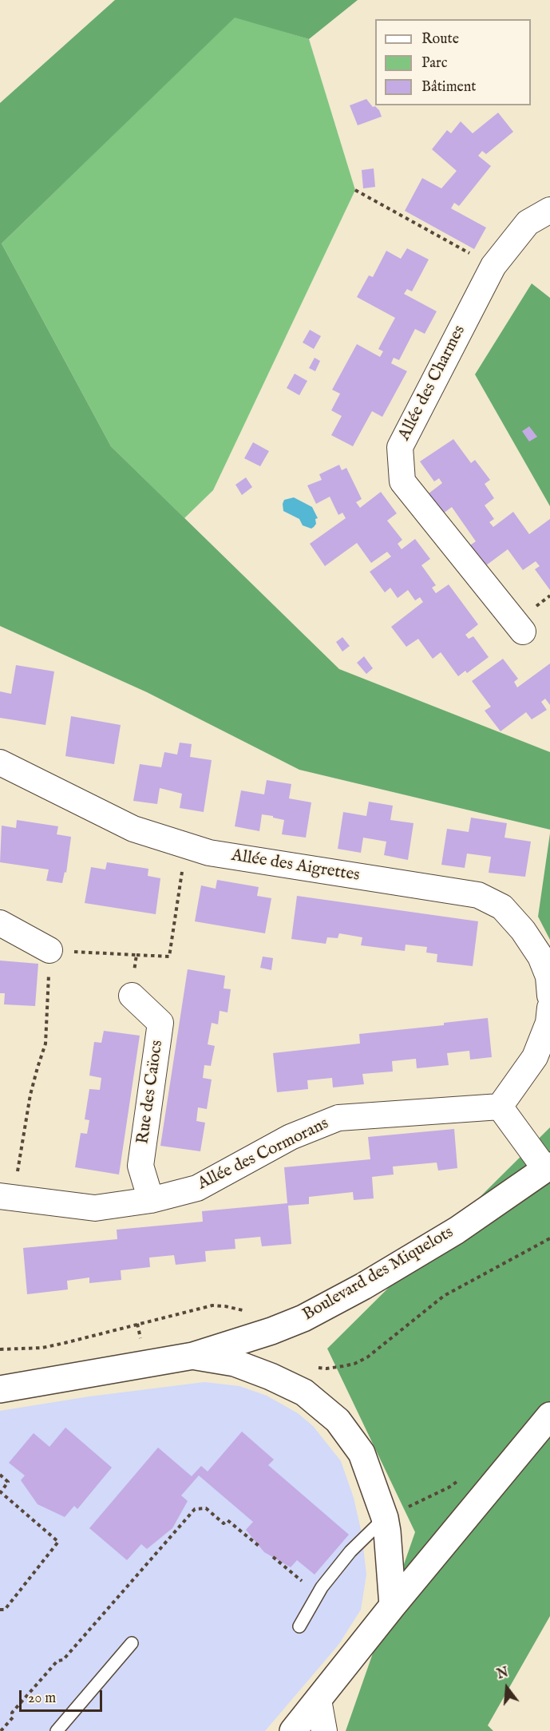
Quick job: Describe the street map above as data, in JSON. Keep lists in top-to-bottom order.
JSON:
{
  "streets": {
    "main road": ["Boulevard des Miquelots"],
    "street": [
      "Allée des Charmes",
      "Allée des Aigrettes",
      "Rue des Caïocs",
      "Allée des Cormorans"
    ]
  },
  "crossings": [
    ["Rue des Caïocs", "Allée des Cormorans"]
  ],
  "legend": ["Route", "Parc", "Bâtiment"],
  "scale_bar": "20 m",
  "north": "top"
}
